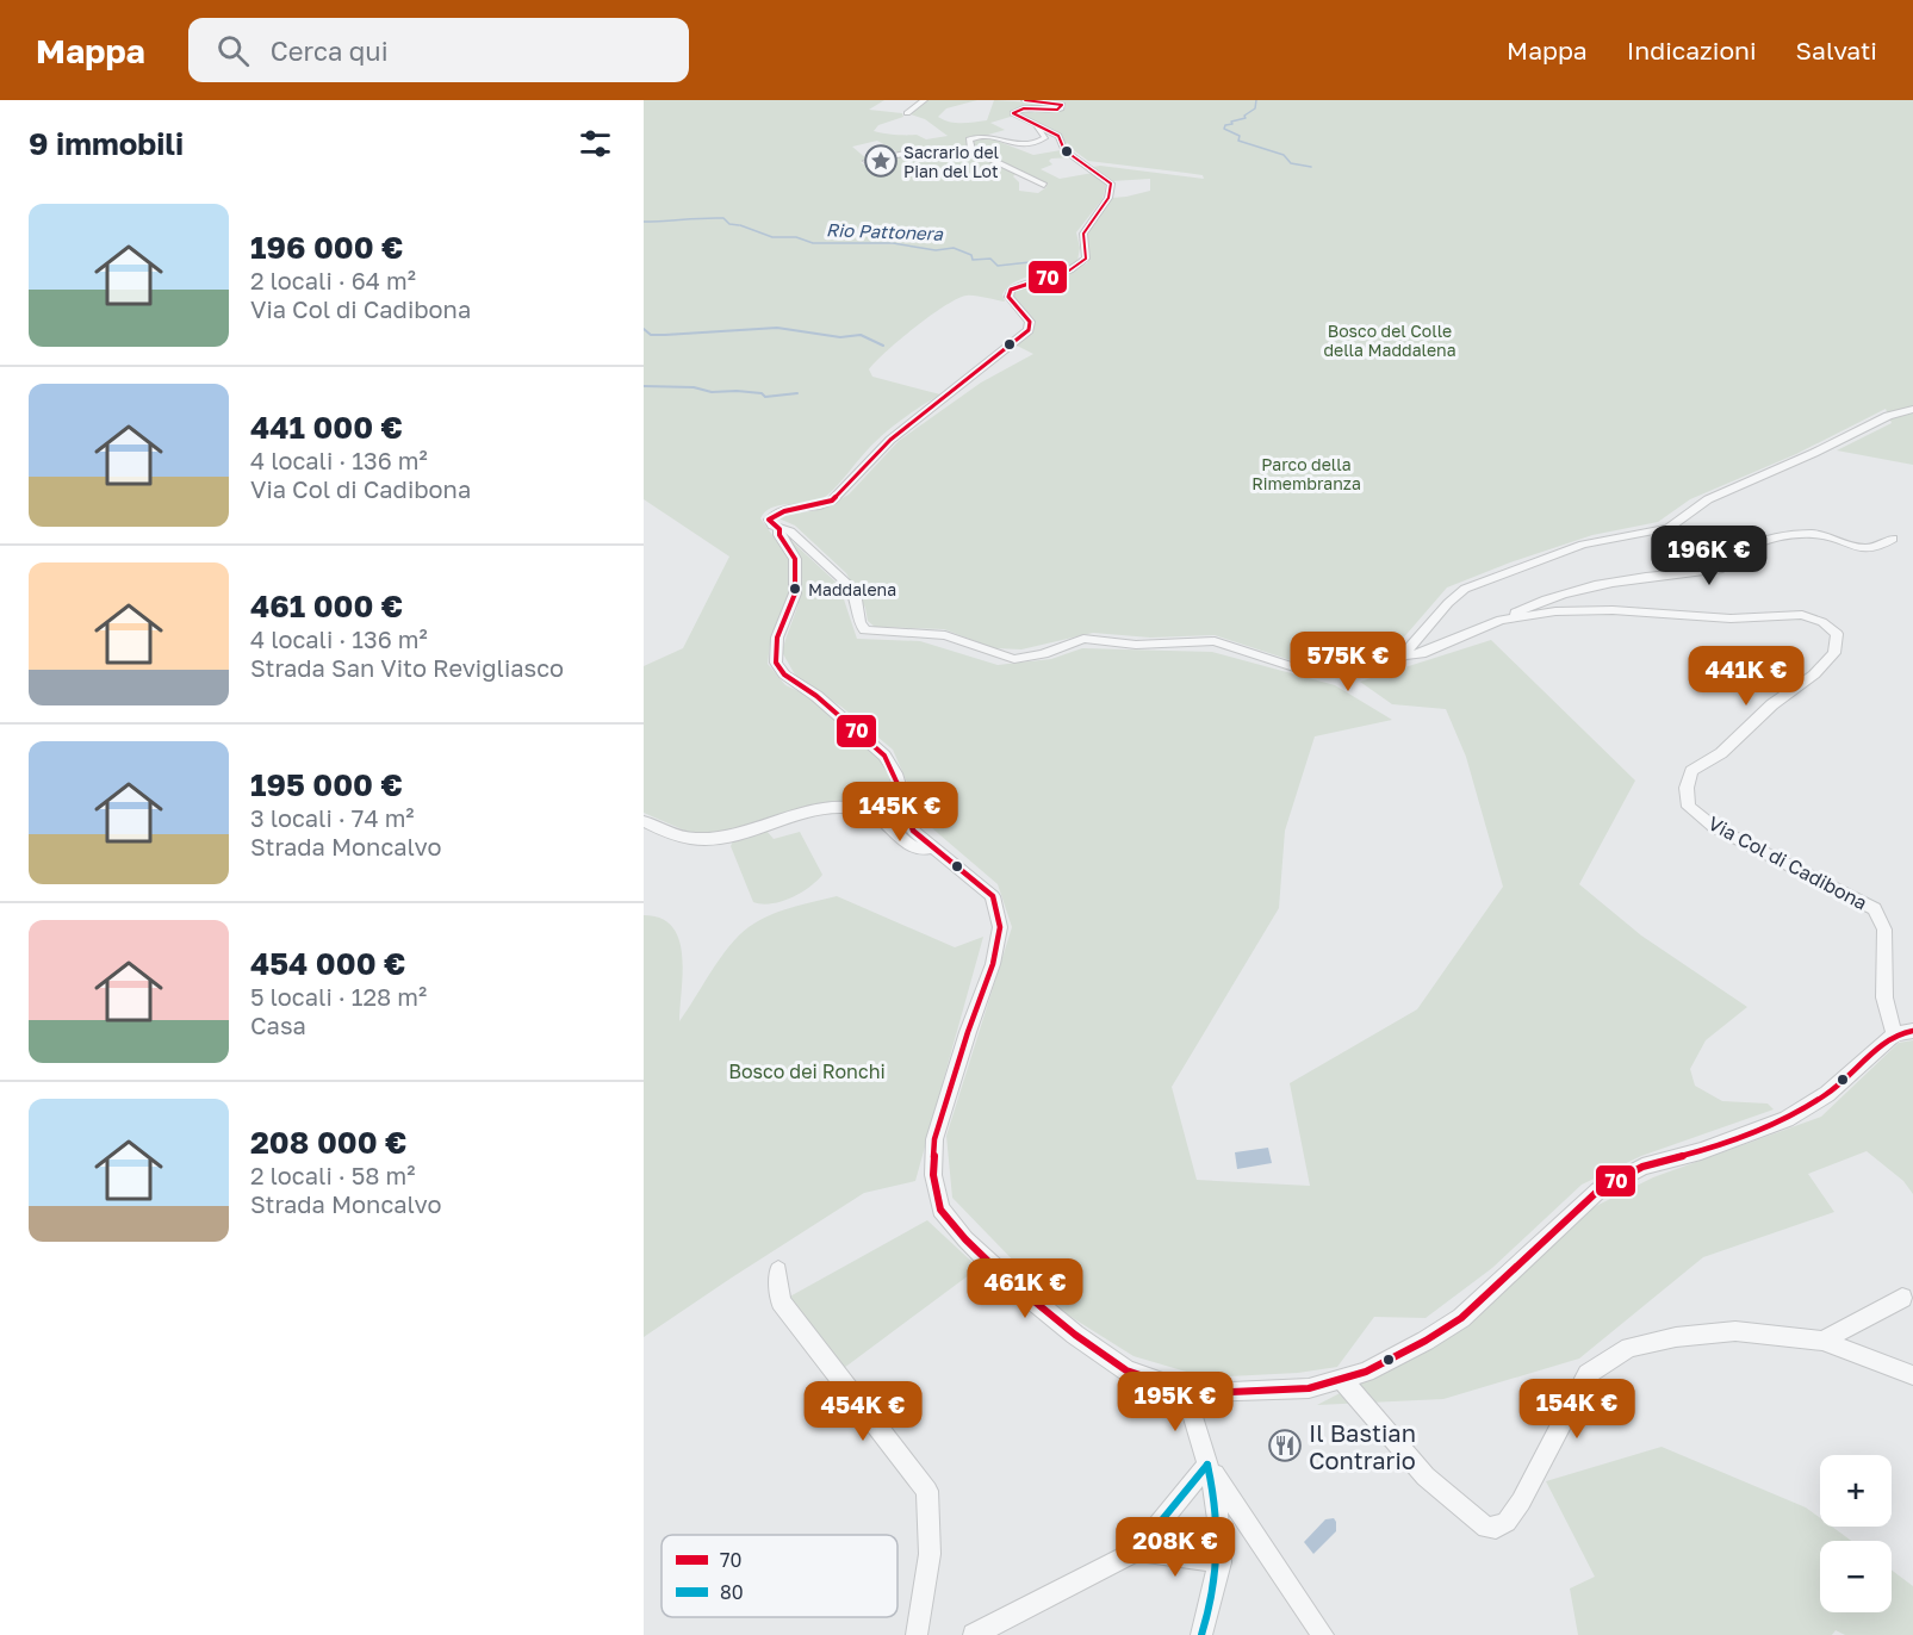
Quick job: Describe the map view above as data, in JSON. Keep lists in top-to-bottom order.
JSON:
{
  "streets": {
    "street": ["Via Col di Cadibona"]
  },
  "water": ["Rio Pattonera"],
  "parks": ["Bosco del Colle della Maddalena", "Parco della Rimembranza", "Bosco dei Ronchi"],
  "places": {
    "place": ["Sacrario del Pian del Lot"],
    "other": ["Maddalena"],
    "restaurant": ["Il Bastian Contrario"]
  },
  "lines": ["transit line 70", "transit line 80"],
  "legend": ["70", "80"],
  "page": {
    "header": "Mappa",
    "search": "Cerca qui",
    "nav": ["Mappa", "Indicazioni", "Salvati"],
    "heading": "9 immobili",
    "list": [
      {
        "name": "196 000 €",
        "note": "2 locali · 64 m² · Via Col di Cadibona"
      },
      {
        "name": "441 000 €",
        "note": "4 locali · 136 m² · Via Col di Cadibona"
      },
      {
        "name": "461 000 €",
        "note": "4 locali · 136 m² · Strada San Vito Revigliasco"
      },
      {
        "name": "195 000 €",
        "note": "3 locali · 74 m² · Strada Moncalvo"
      },
      {
        "name": "454 000 €",
        "note": "5 locali · 128 m² · Casa"
      },
      {
        "name": "208 000 €",
        "note": "2 locali · 58 m² · Strada Moncalvo"
      }
    ],
    "price": [
      "196K €",
      "575K €",
      "441K €",
      "145K €",
      "461K €",
      "195K €",
      "154K €",
      "454K €",
      "208K €"
    ],
    "map_buttons": ["+", "−"]
  }
}
